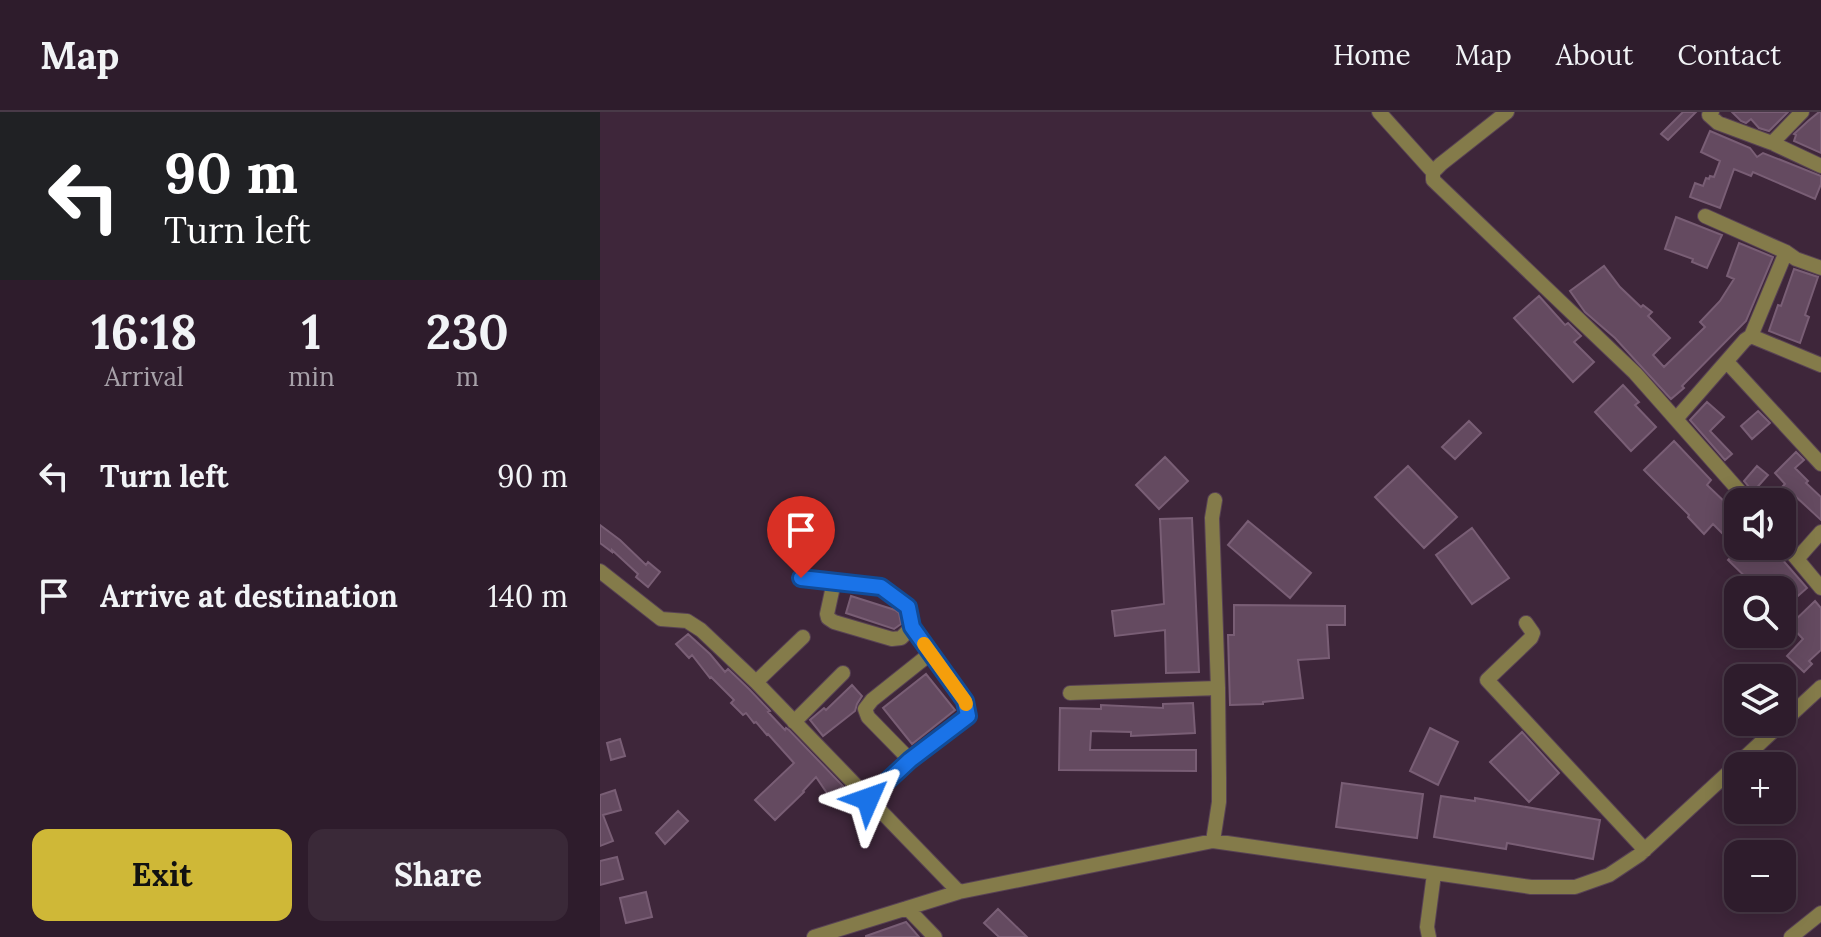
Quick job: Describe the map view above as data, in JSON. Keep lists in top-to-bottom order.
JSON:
{
  "page": {
    "header": "Map",
    "nav": [
      "Home",
      "Map",
      "About",
      "Contact"
    ],
    "turn": ["90 m", "Turn left"],
    "eta": [
      "16:18",
      "Arrival",
      "1",
      "min",
      "230",
      "m"
    ],
    "list": [
      {
        "name": "Turn left",
        "value": "90 m"
      },
      {
        "name": "Arrive at destination",
        "value": "140 m"
      }
    ],
    "map_buttons": ["+", "−"],
    "buttons": ["Exit", "Share"]
  }
}
